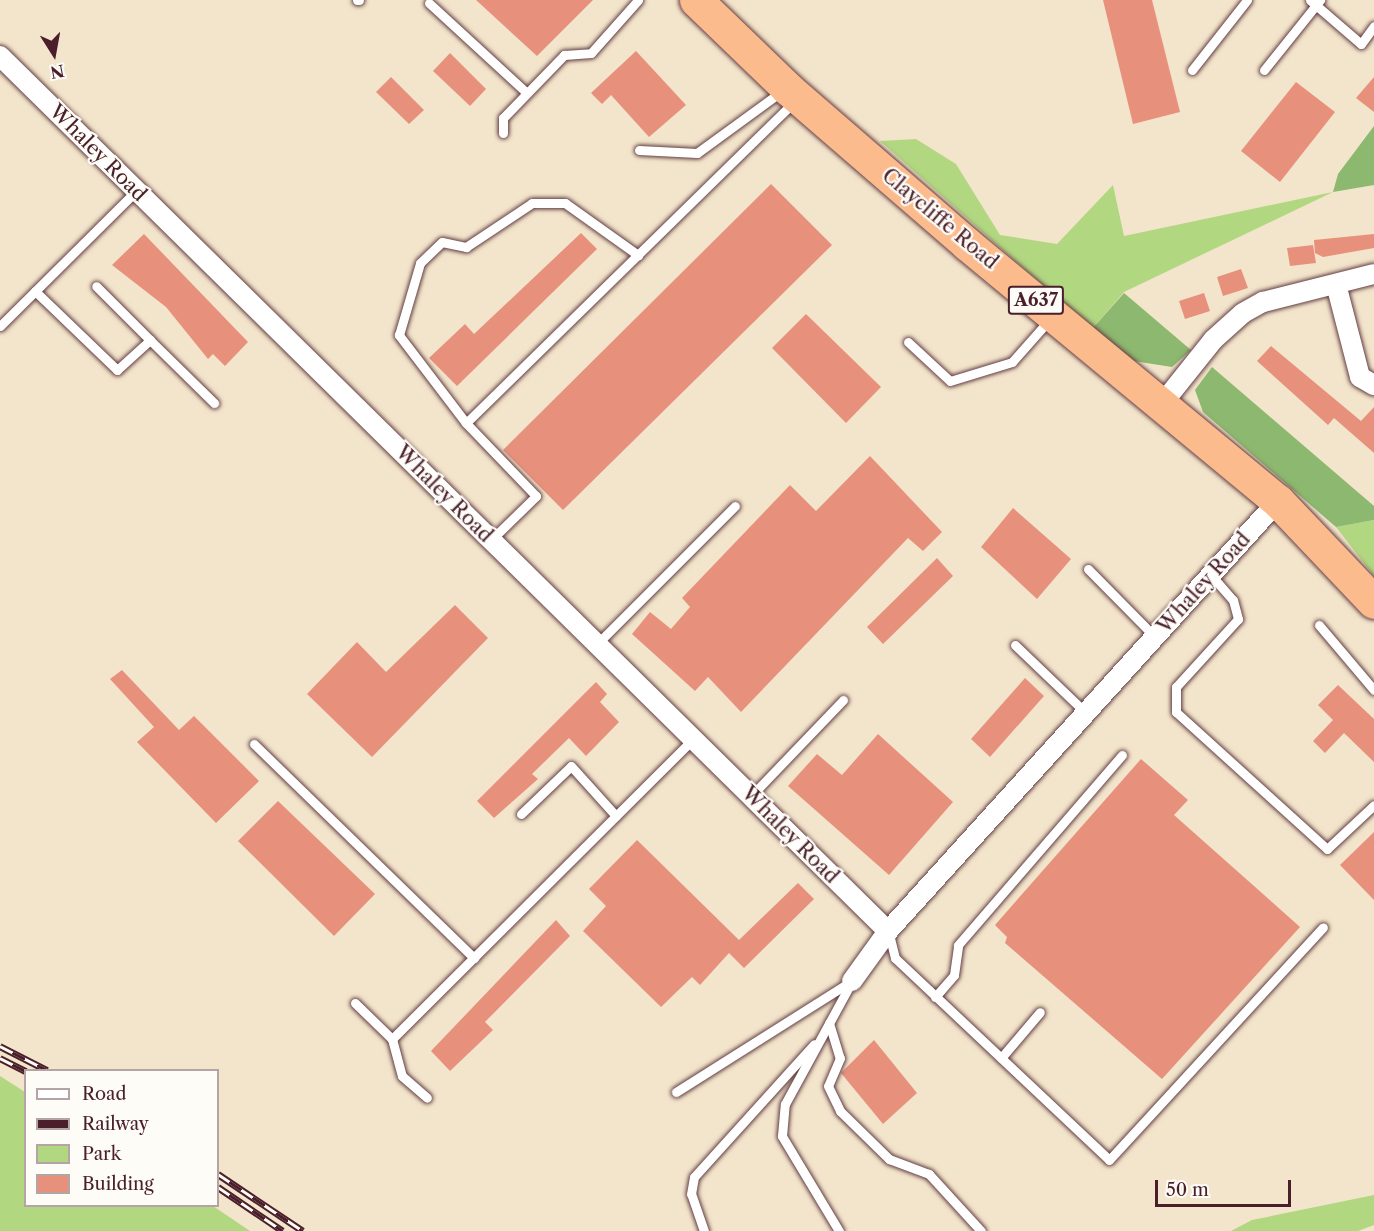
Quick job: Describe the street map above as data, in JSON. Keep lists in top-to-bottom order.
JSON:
{
  "streets": {
    "highway": ["Claycliffe Road", "A637"],
    "street": ["Whaley Road"]
  },
  "crossings": [
    ["Whaley Road", "Claycliffe Road"]
  ],
  "legend": [
    "Road",
    "Railway",
    "Park",
    "Building"
  ],
  "scale_bar": "50 m",
  "north": "bottom"
}
